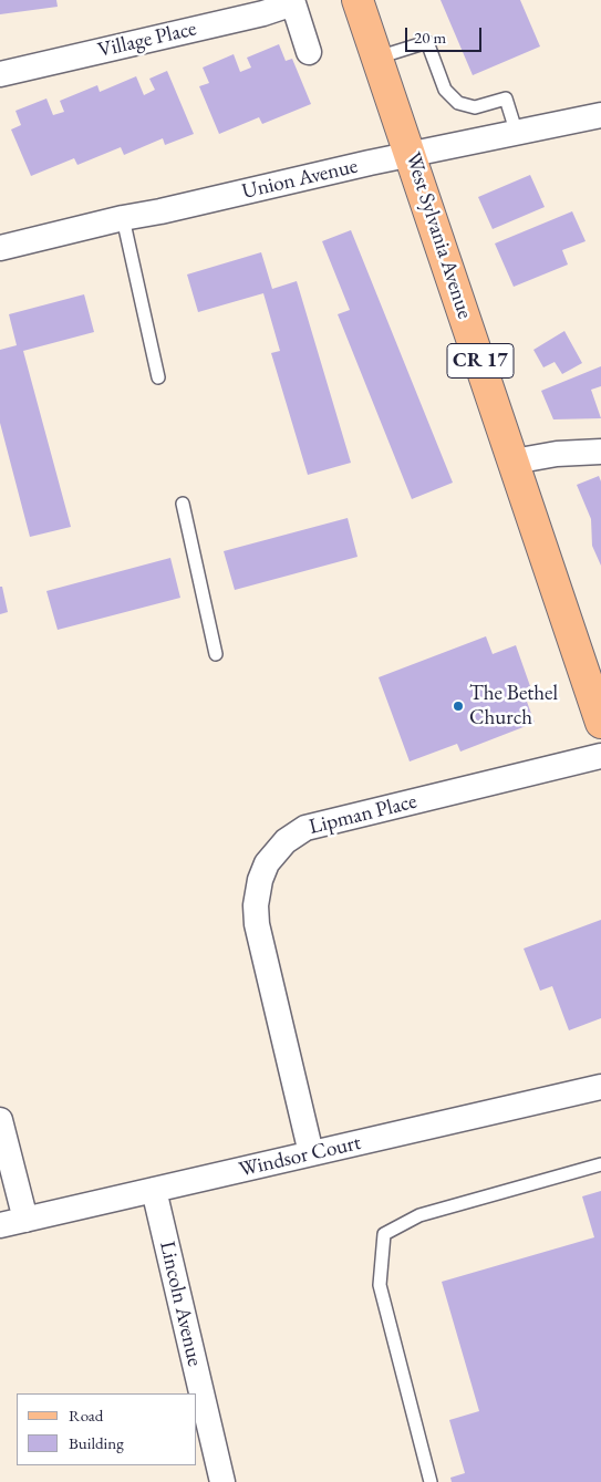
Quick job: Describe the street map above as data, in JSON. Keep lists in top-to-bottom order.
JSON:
{
  "streets": {
    "main road": ["West Sylvania Avenue", "CR 17"],
    "street": [
      "Village Place",
      "Union Avenue",
      "Lipman Place",
      "Windsor Court",
      "Lincoln Avenue"
    ]
  },
  "crossings": [
    ["Union Avenue", "West Sylvania Avenue"],
    ["Lipman Place", "Windsor Court"],
    ["Windsor Court", "Lincoln Avenue"]
  ],
  "places": ["The Bethel Church"],
  "legend": ["Road", "Building"],
  "scale_bar": "20 m"
}
